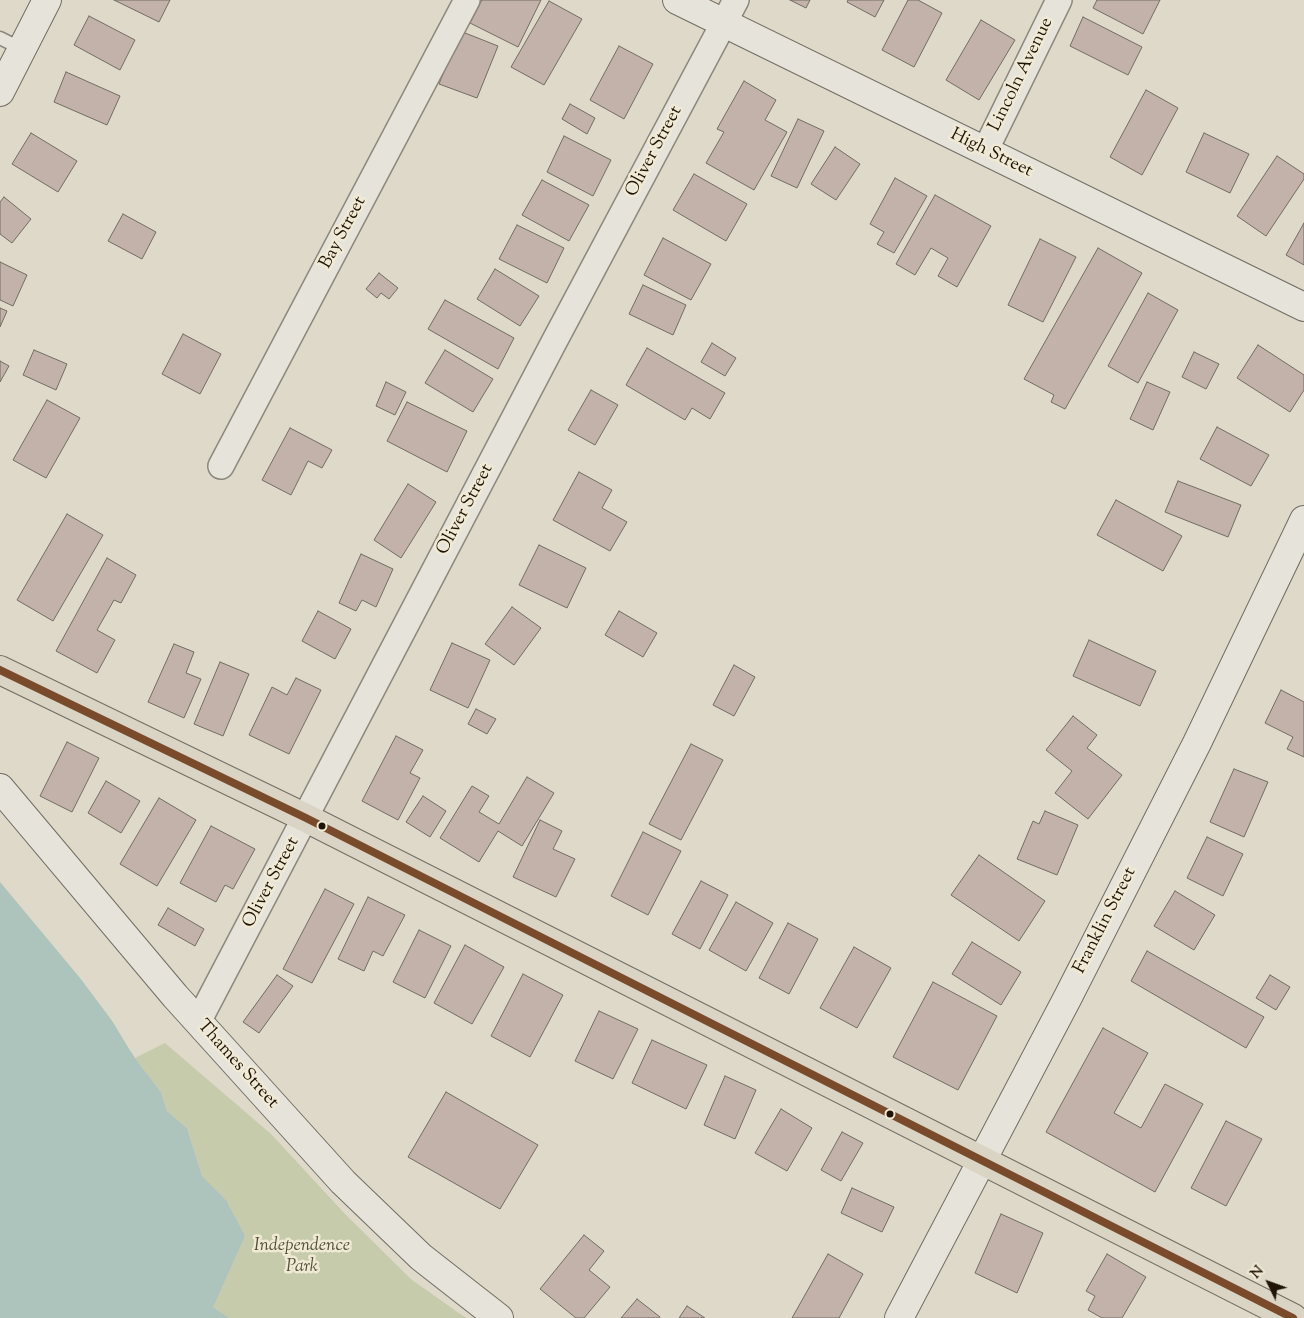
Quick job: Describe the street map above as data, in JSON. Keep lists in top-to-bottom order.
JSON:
{
  "streets": {
    "street": [
      "Lincoln Avenue",
      "Oliver Street",
      "High Street",
      "Bay Street",
      "Franklin Street",
      "Thames Street"
    ]
  },
  "crossings": [
    ["Lincoln Avenue", "High Street"],
    ["Oliver Street", "High Street"],
    ["Oliver Street", "Thames Street"]
  ],
  "parks": ["Independence Park"],
  "north": "top left"
}
